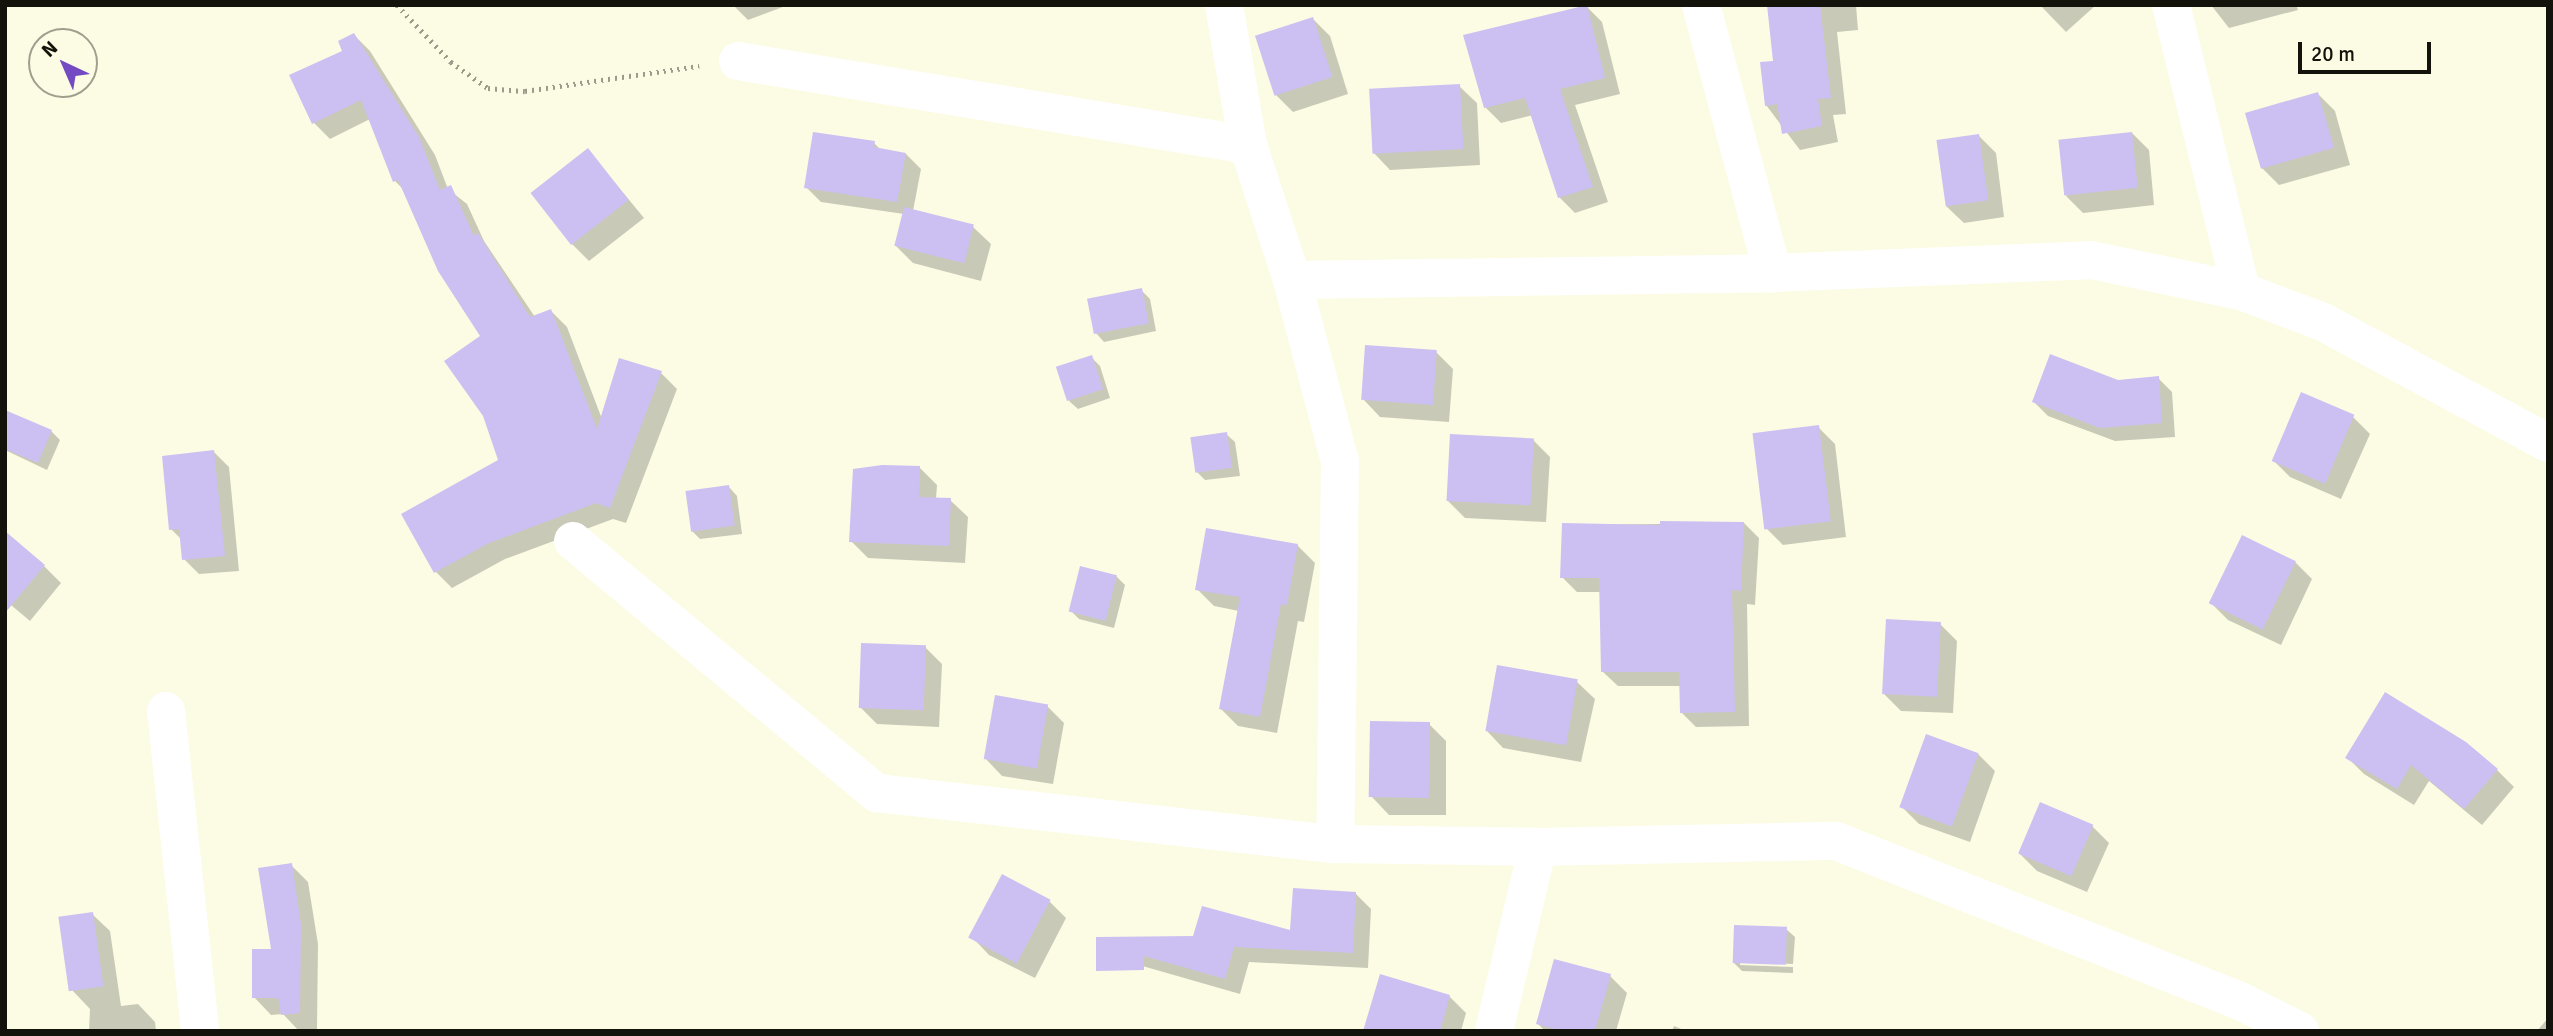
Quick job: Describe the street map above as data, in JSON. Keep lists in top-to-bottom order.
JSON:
{
  "scale_bar": "20 m",
  "north": "top left"
}
